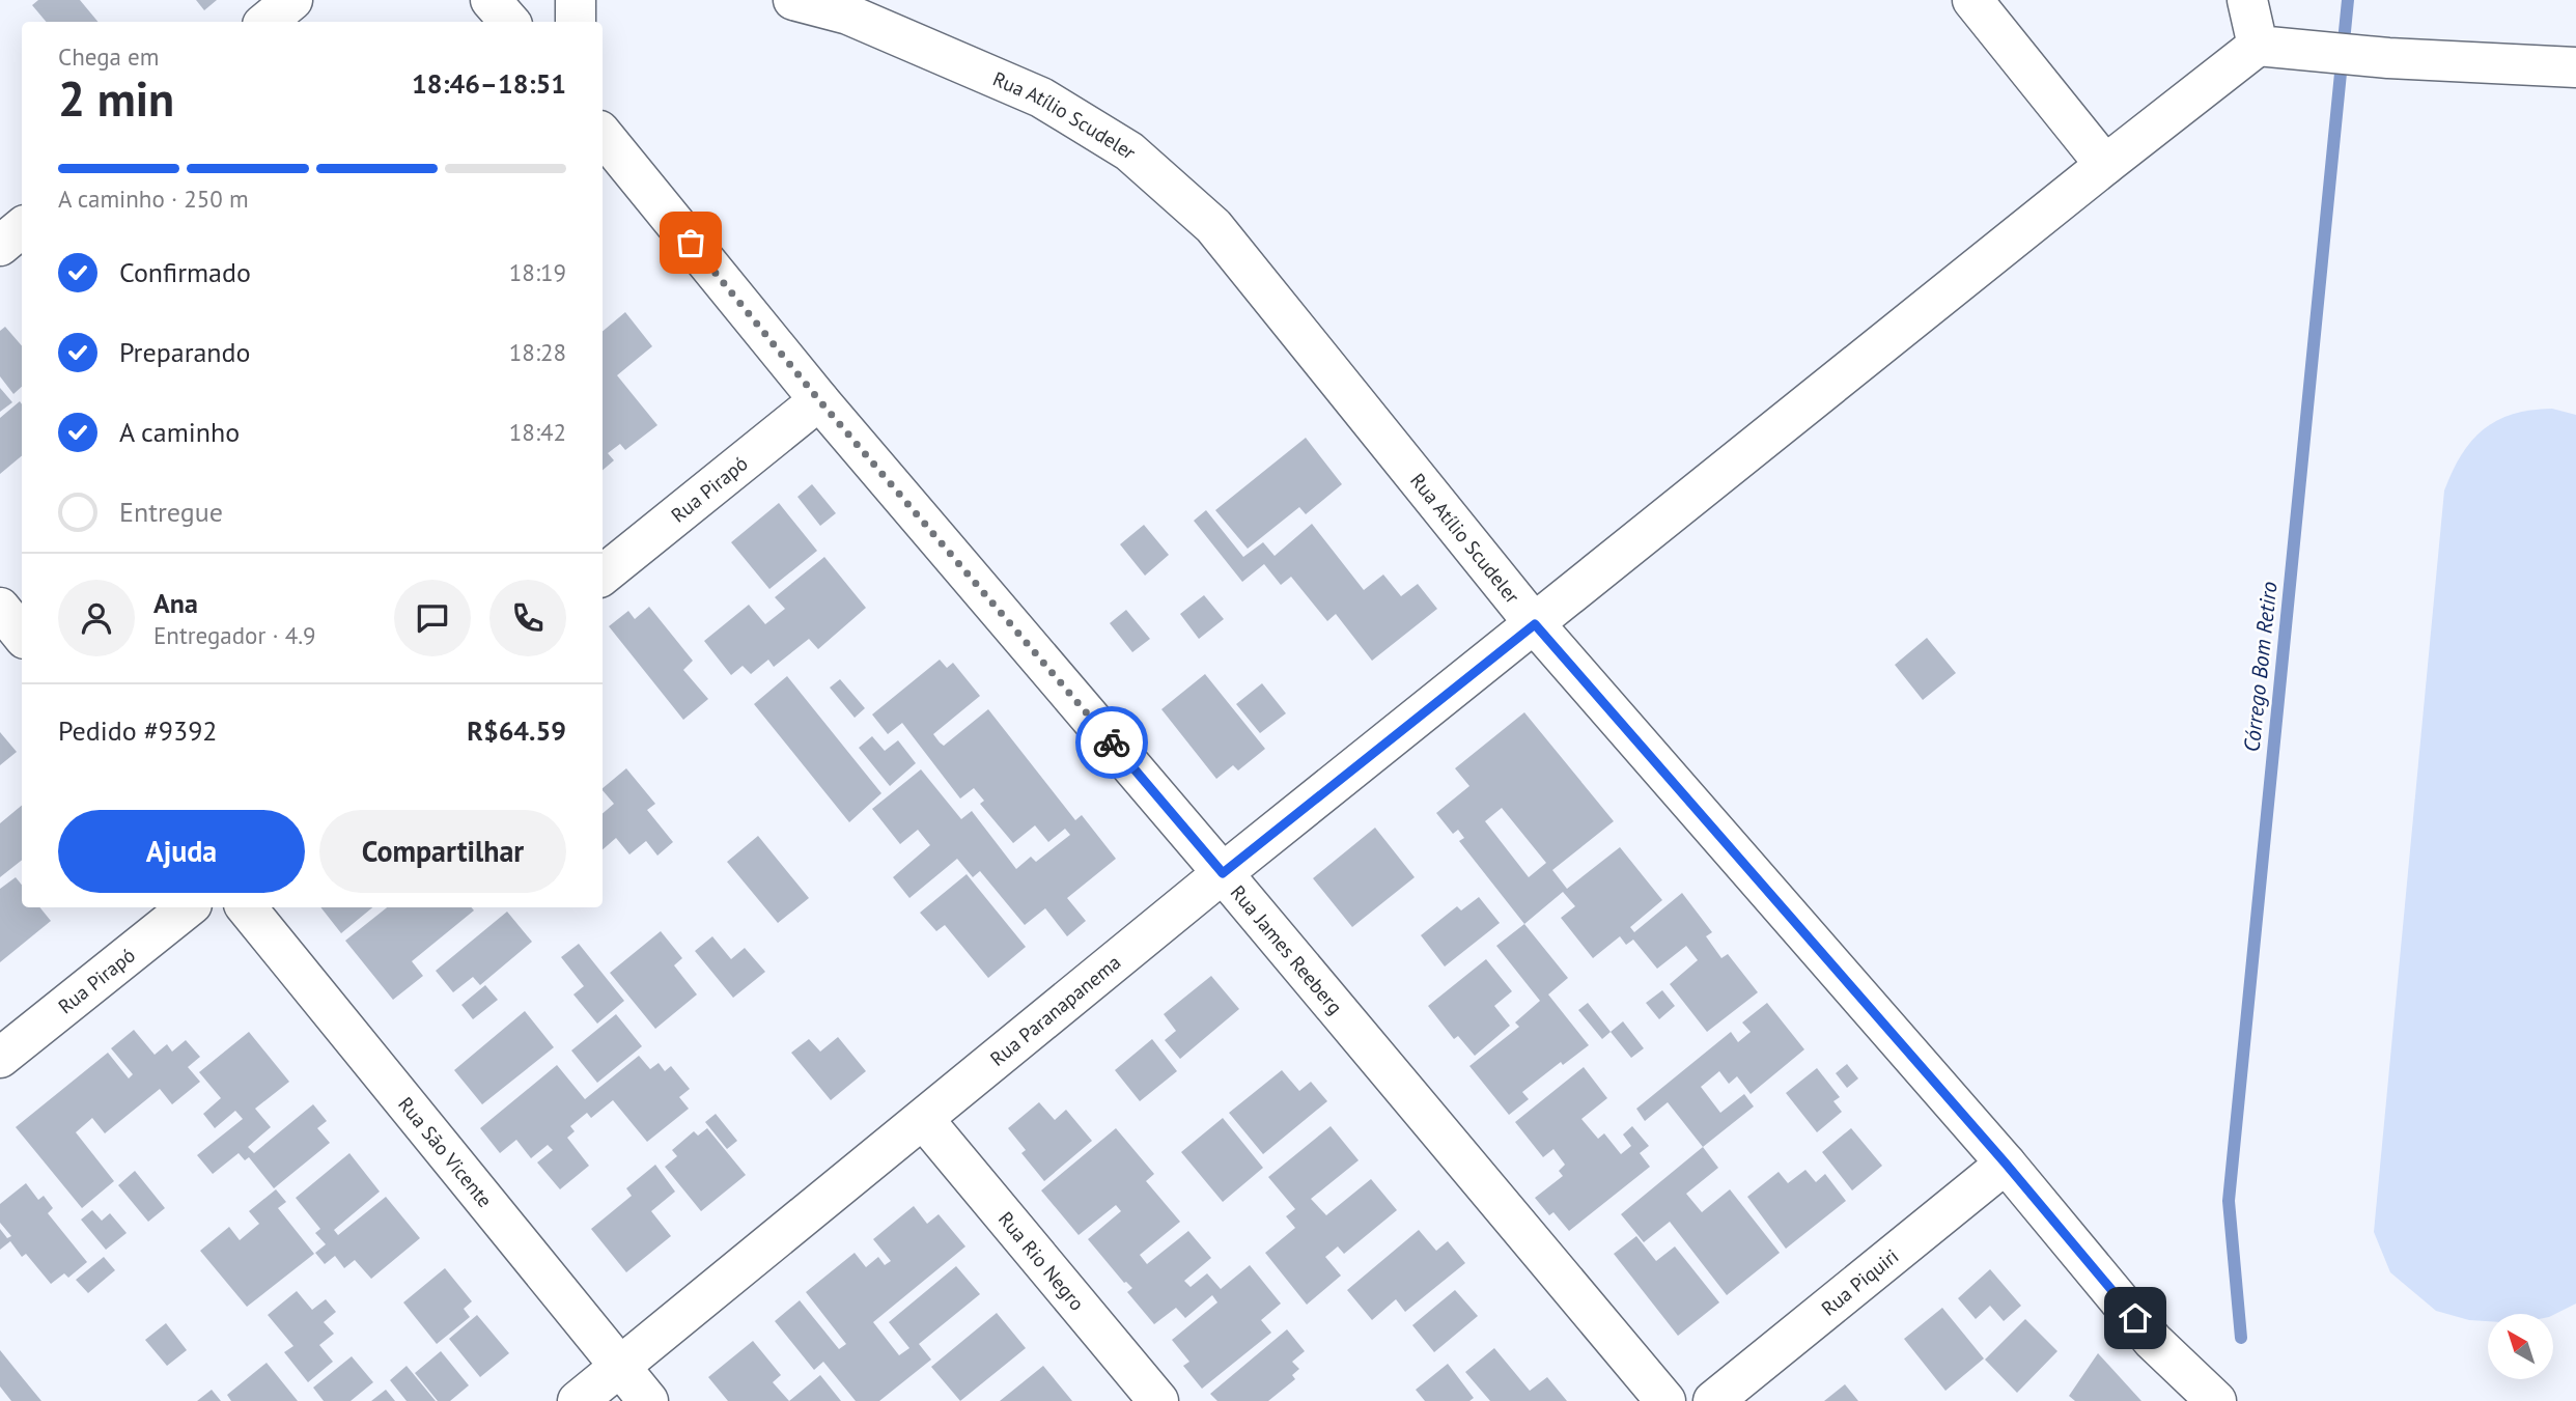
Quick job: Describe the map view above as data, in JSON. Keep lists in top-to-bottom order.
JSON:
{
  "streets": {
    "street": [
      "Rua Atílio Scudeler",
      "Rua Pirapó",
      "Rua James Reeberg",
      "Rua Paranapanema",
      "Rua São Vicente",
      "Rua Rio Negro",
      "Rua Piquiri"
    ]
  },
  "crossings": [
    ["Rua Atílio Scudeler", "Rua Paranapanema"],
    ["Rua Atílio Scudeler", "Rua Piquiri"],
    ["Rua Pirapó", "Rua James Reeberg"],
    ["Rua James Reeberg", "Rua Paranapanema"],
    ["Rua Paranapanema", "Rua São Vicente"],
    ["Rua Paranapanema", "Rua Rio Negro"]
  ],
  "water": ["Córrego Bom Retiro"],
  "north": "top left",
  "page": {
    "heading": ["2 min", "Chega em", "18:46–18:51"],
    "panel": [
      "Ana",
      "Entregador · 4.9",
      "Pedido #9392",
      "R$64.59"
    ],
    "bar": "A caminho · 250 m",
    "list": [
      ["Confirmado", "18:19"],
      ["Preparando", "18:28"],
      ["A caminho", "18:42"],
      "Entregue"
    ],
    "buttons": ["Ajuda", "Compartilhar"]
  }
}
